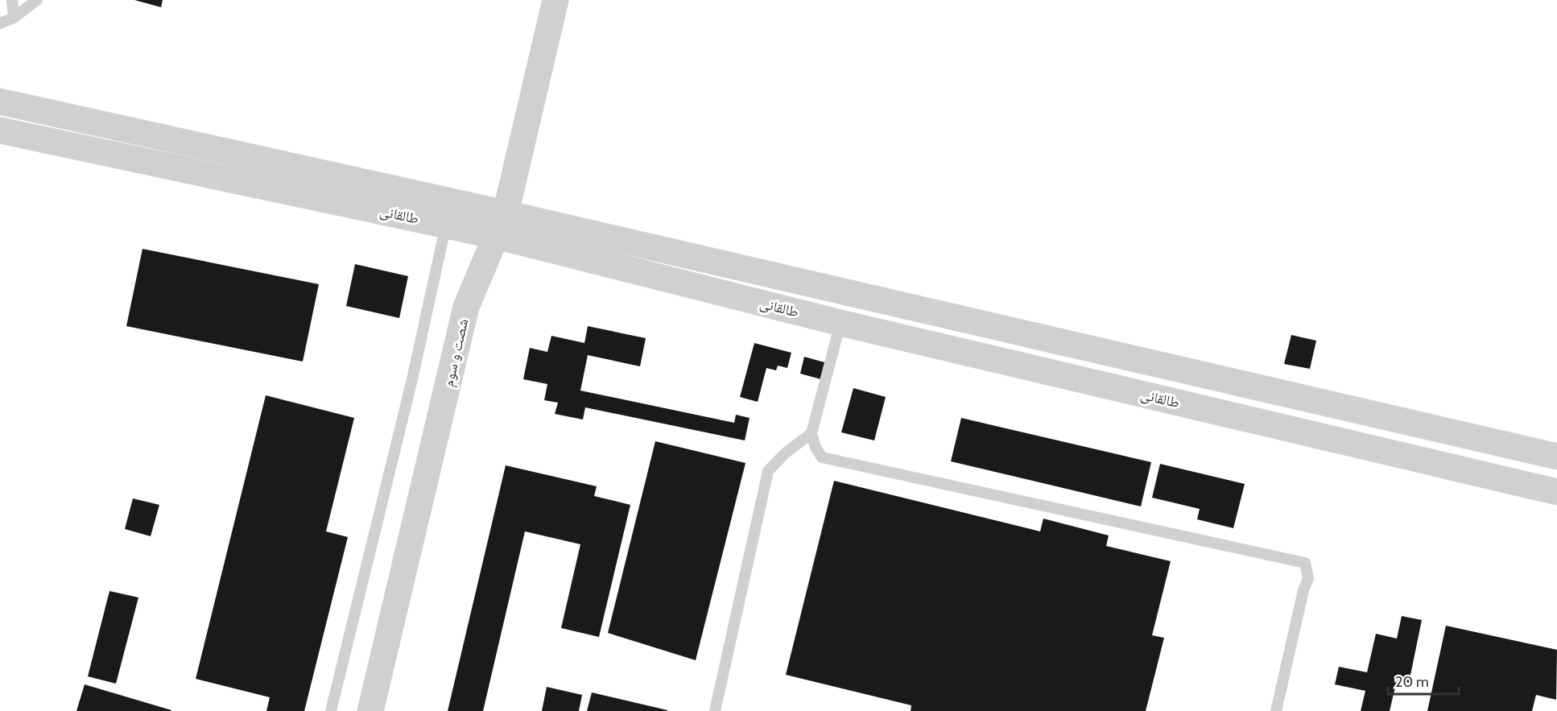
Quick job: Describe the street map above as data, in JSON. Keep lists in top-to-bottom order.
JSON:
{
  "streets": {
    "street": ["طالقانی", "شصت و سوم"]
  },
  "crossings": [
    ["طالقانی", "شصت و سوم"]
  ],
  "scale_bar": "20 m"
}
